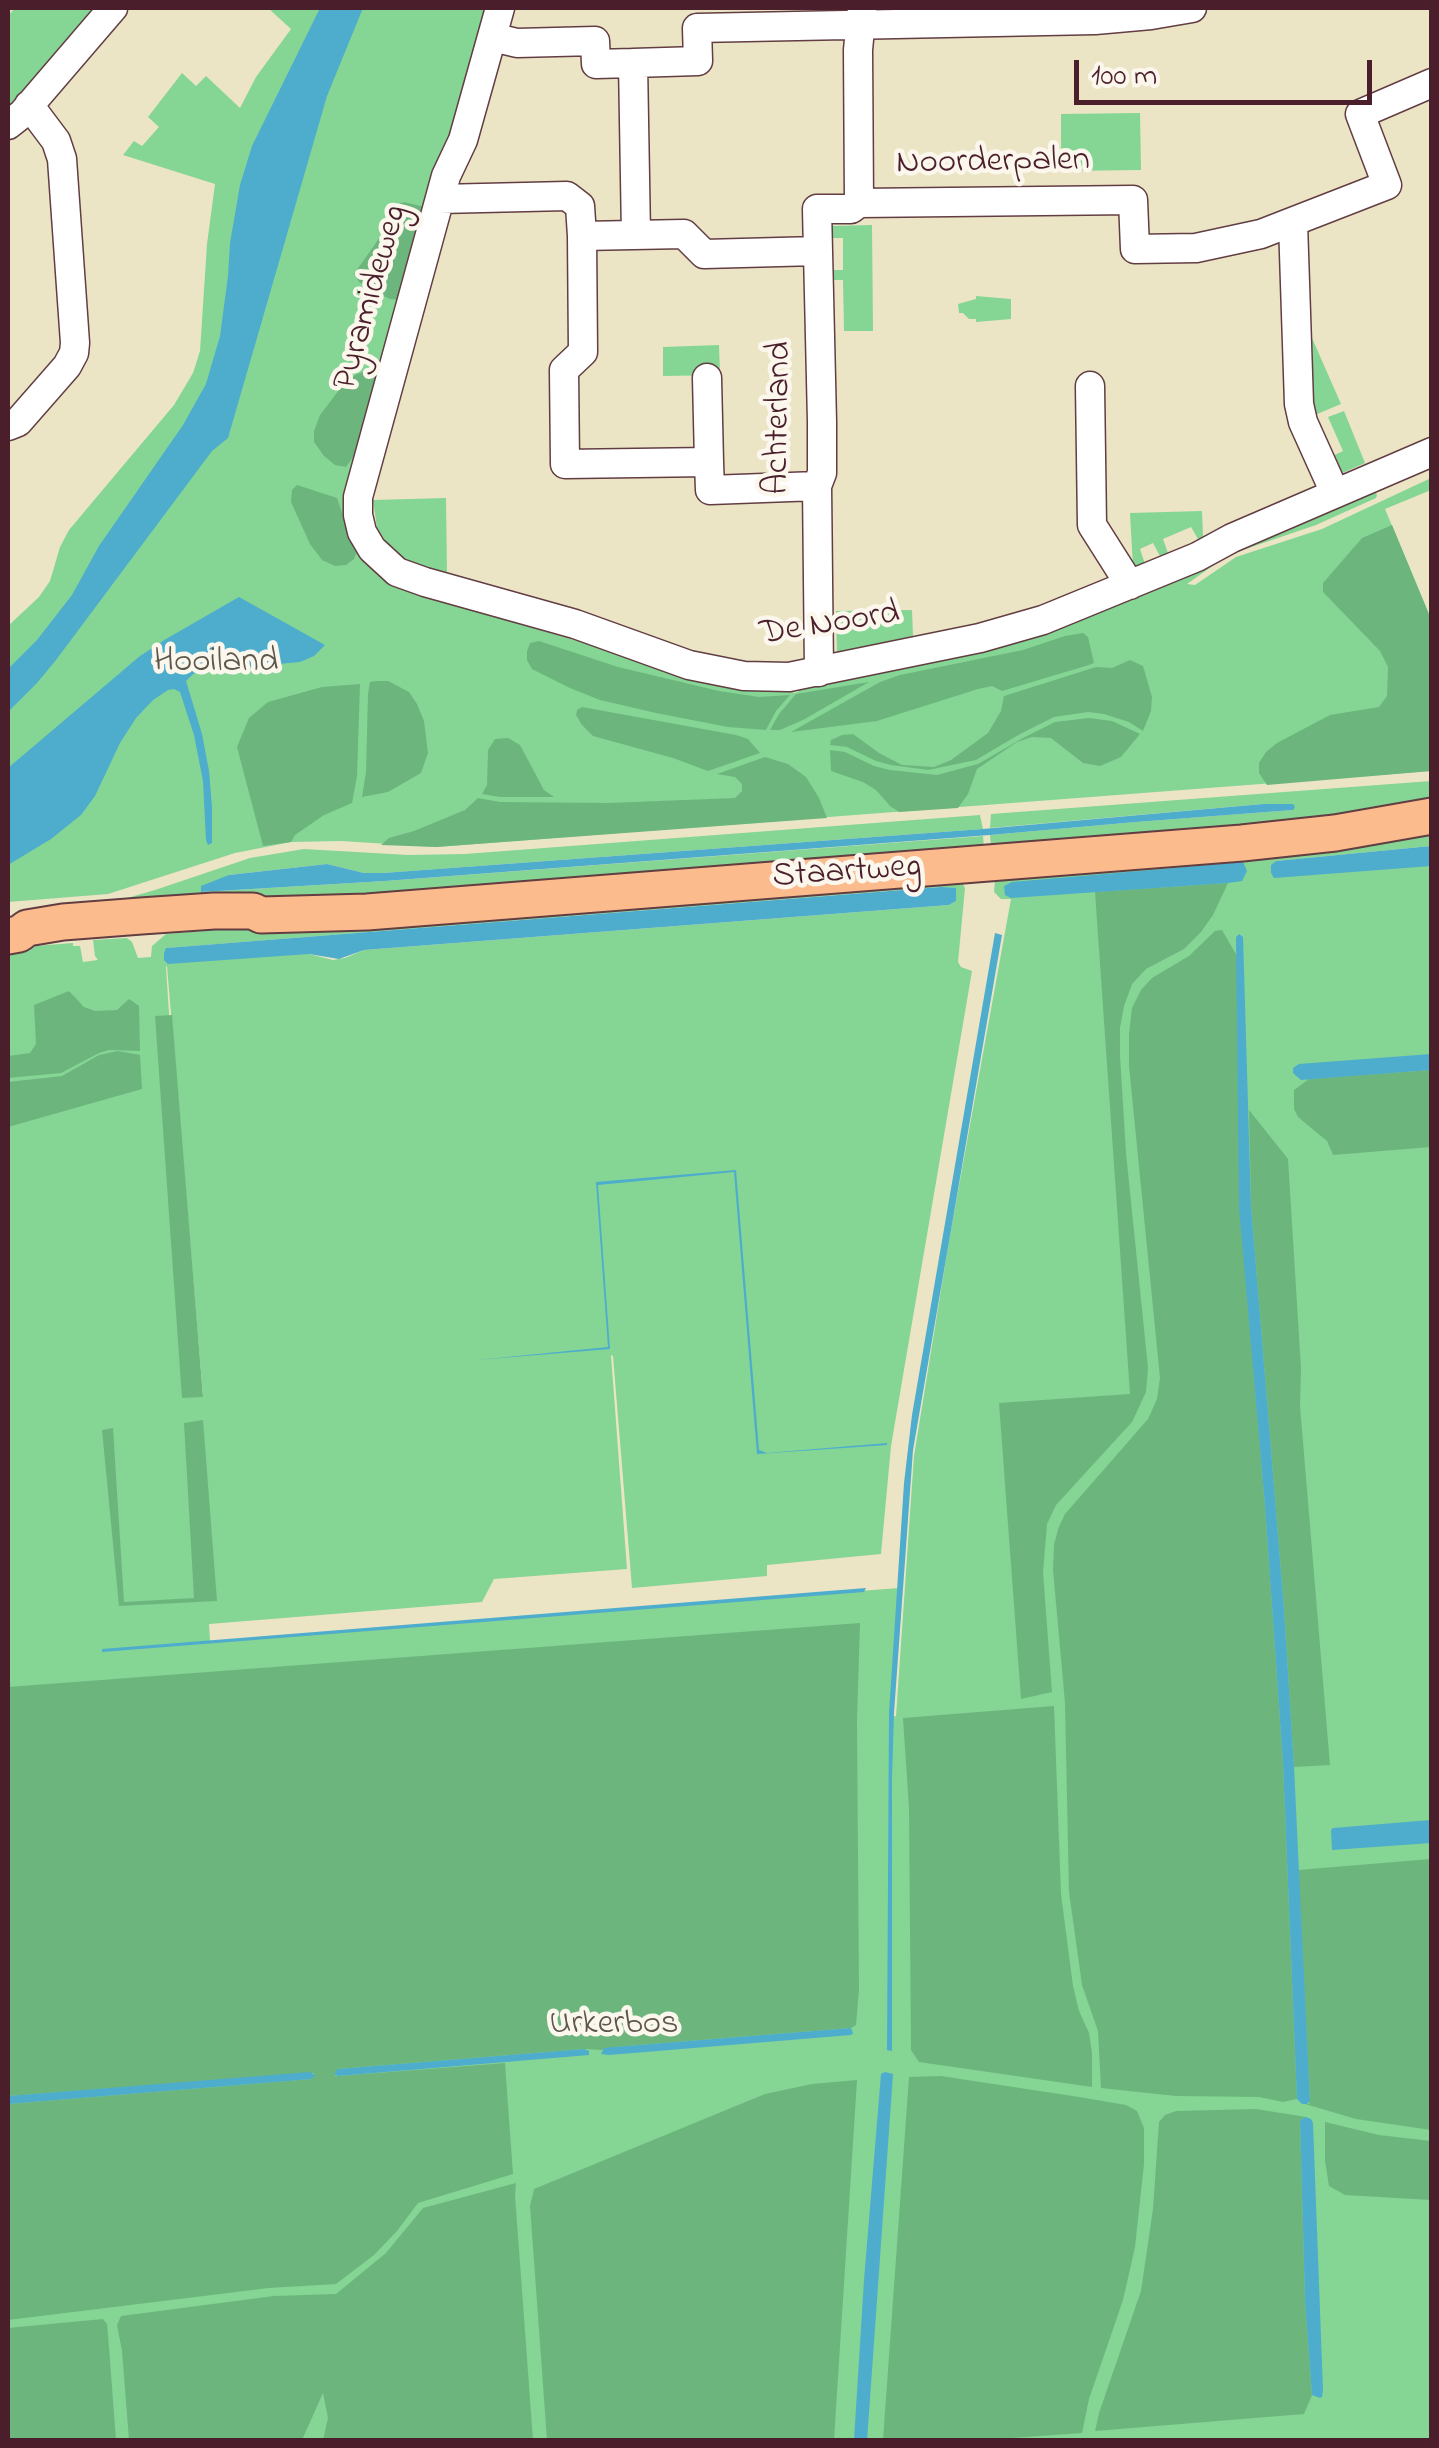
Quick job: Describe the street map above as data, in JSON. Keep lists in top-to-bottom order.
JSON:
{
  "streets": {
    "main road": ["Staartweg"],
    "street": [
      "Noorderpalen",
      "Pyramideweg",
      "Achterland",
      "De Noord"
    ]
  },
  "crossings": [
    ["Noorderpalen", "Achterland"],
    ["Pyramideweg", "De Noord"],
    ["Achterland", "De Noord"]
  ],
  "parks": ["Hooiland", "Urkerbos"],
  "scale_bar": "100 m"
}
